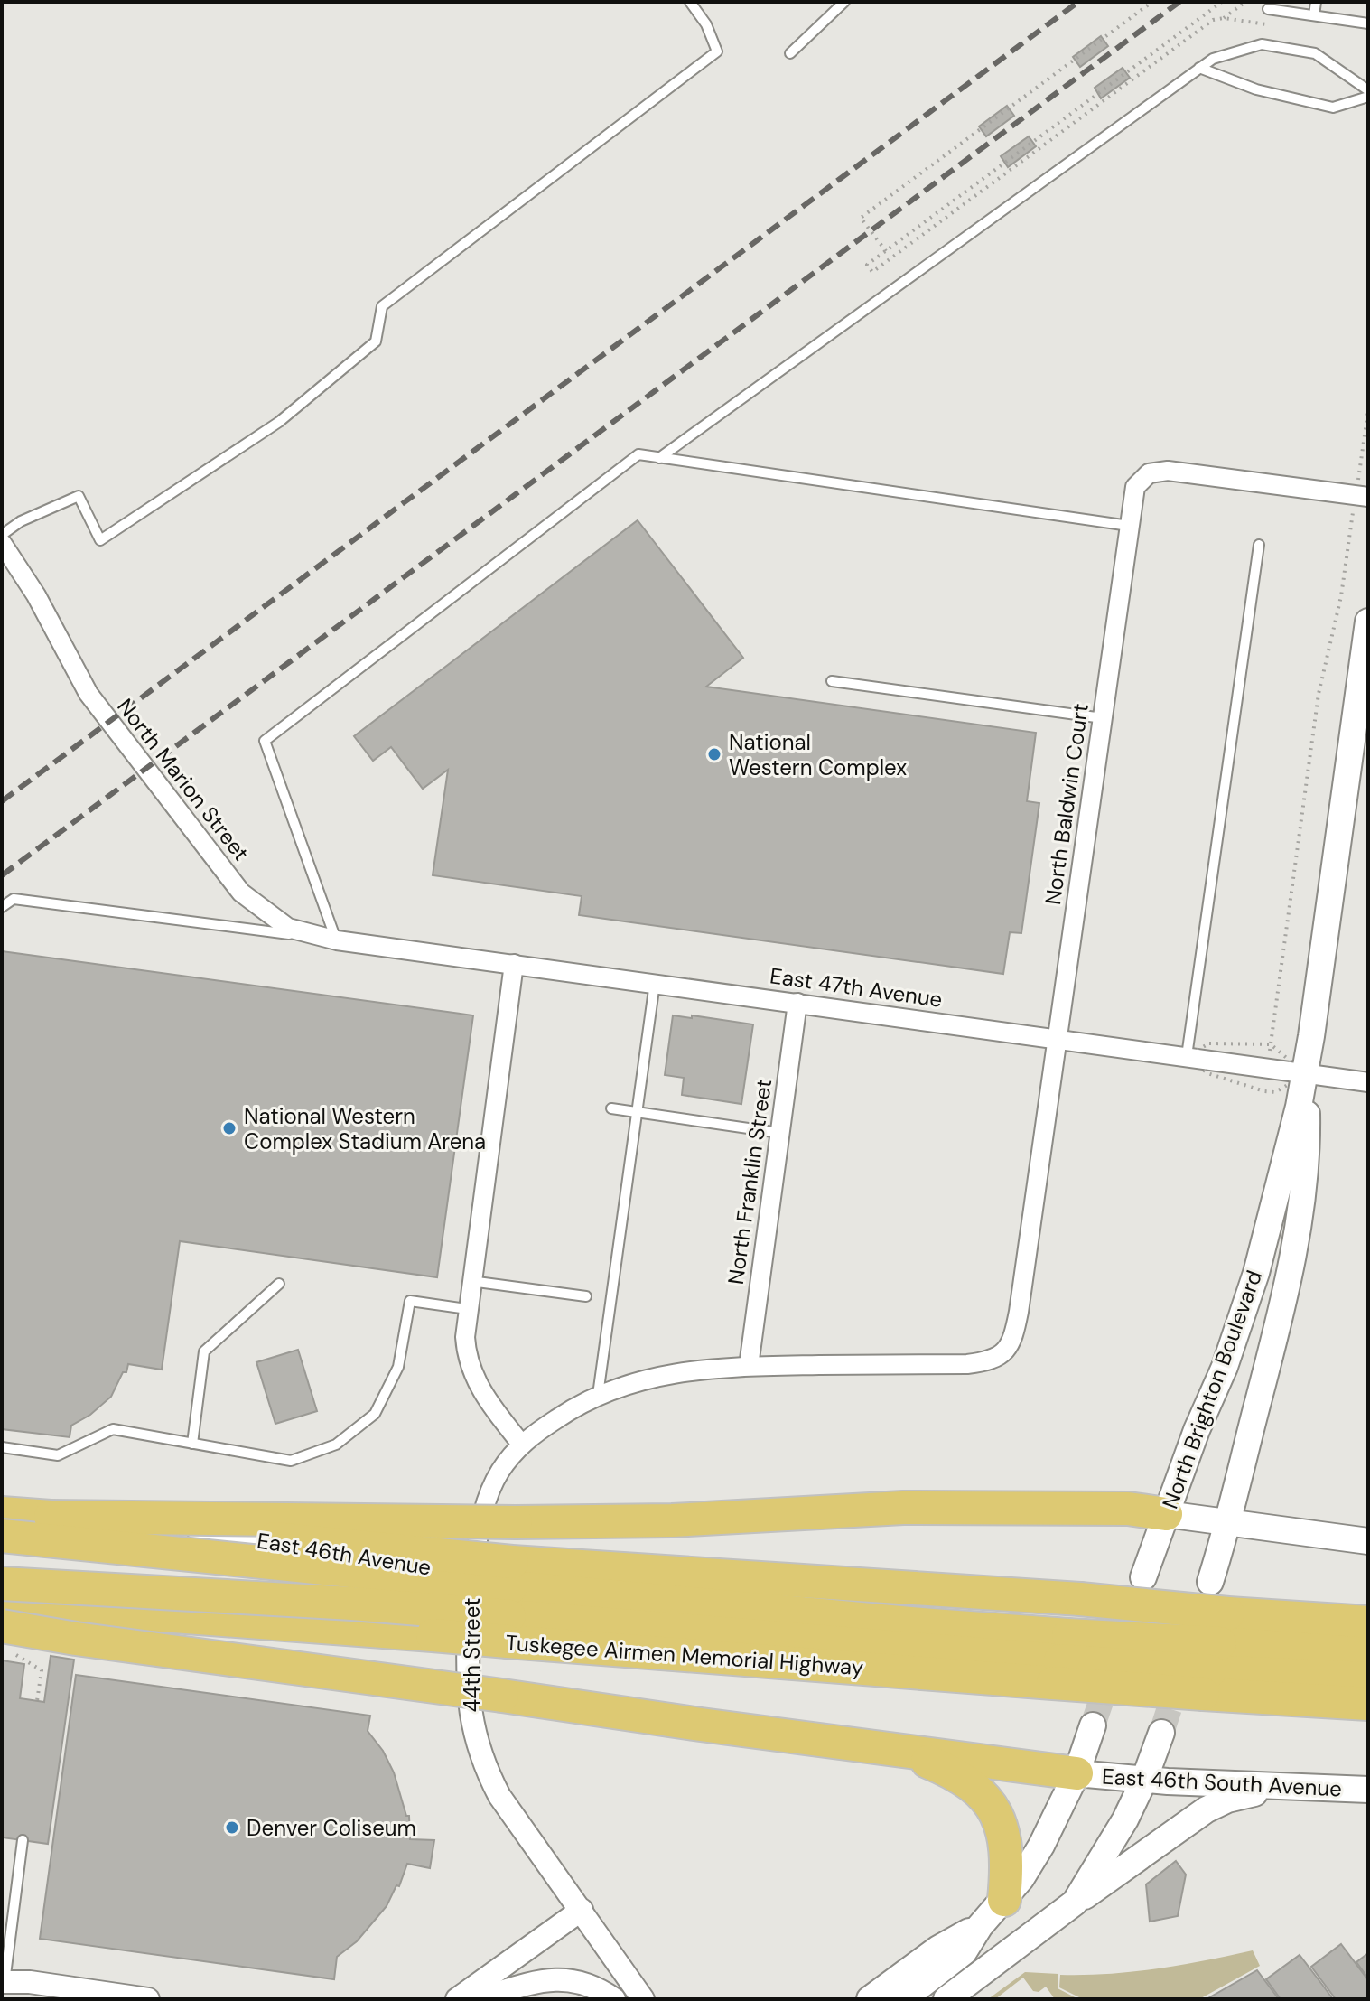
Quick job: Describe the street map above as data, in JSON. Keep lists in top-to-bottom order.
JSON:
{
  "streets": {
    "highway": ["Tuskegee Airmen Memorial Highway"],
    "main road": ["North Brighton Boulevard", "East 46th South Avenue"],
    "street": [
      "North Marion Street",
      "North Baldwin Court",
      "East 47th Avenue",
      "North Franklin Street",
      "East 46th Avenue",
      "44th Street"
    ]
  },
  "crossings": [
    ["North Marion Street", "East 47th Avenue"],
    ["North Baldwin Court", "East 47th Avenue"],
    ["North Baldwin Court", "North Franklin Street"],
    ["East 47th Avenue", "North Franklin Street"],
    ["East 47th Avenue", "North Brighton Boulevard"],
    ["East 46th Avenue", "44th Street"]
  ],
  "places": ["National Western Complex", "National Western Complex Stadium Arena", "Denver Coliseum"]
}
